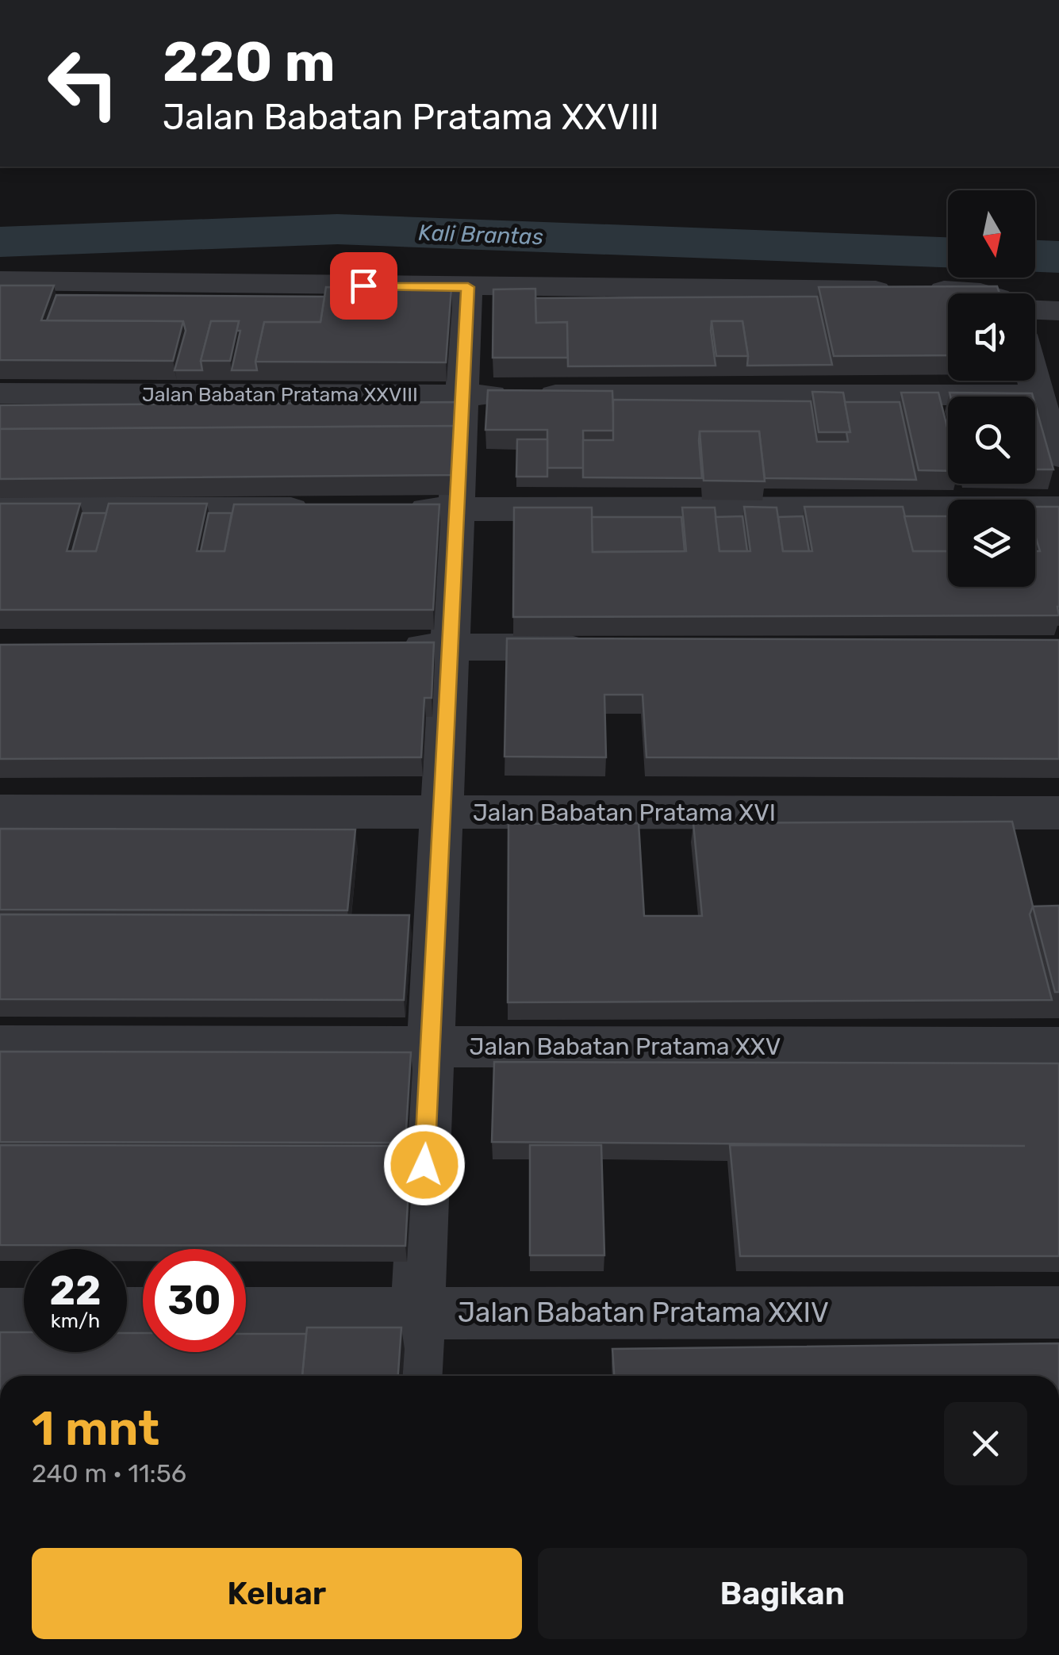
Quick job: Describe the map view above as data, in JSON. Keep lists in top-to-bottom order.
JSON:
{
  "streets": {
    "street": [
      "Jalan Babatan Pratama XXVIII",
      "Jalan Babatan Pratama XVI",
      "Jalan Babatan Pratama XXV",
      "Jalan Babatan Pratama XXIV"
    ]
  },
  "water": ["Kali Brantas"],
  "north": "bottom",
  "page": {
    "turn": ["220 m", "Jalan Babatan Pratama XXVIII"],
    "speed": "22 km/h",
    "limit": "30",
    "heading": ["1 mnt", "240 m · 11:56"],
    "buttons": ["Keluar", "Bagikan"]
  }
}
